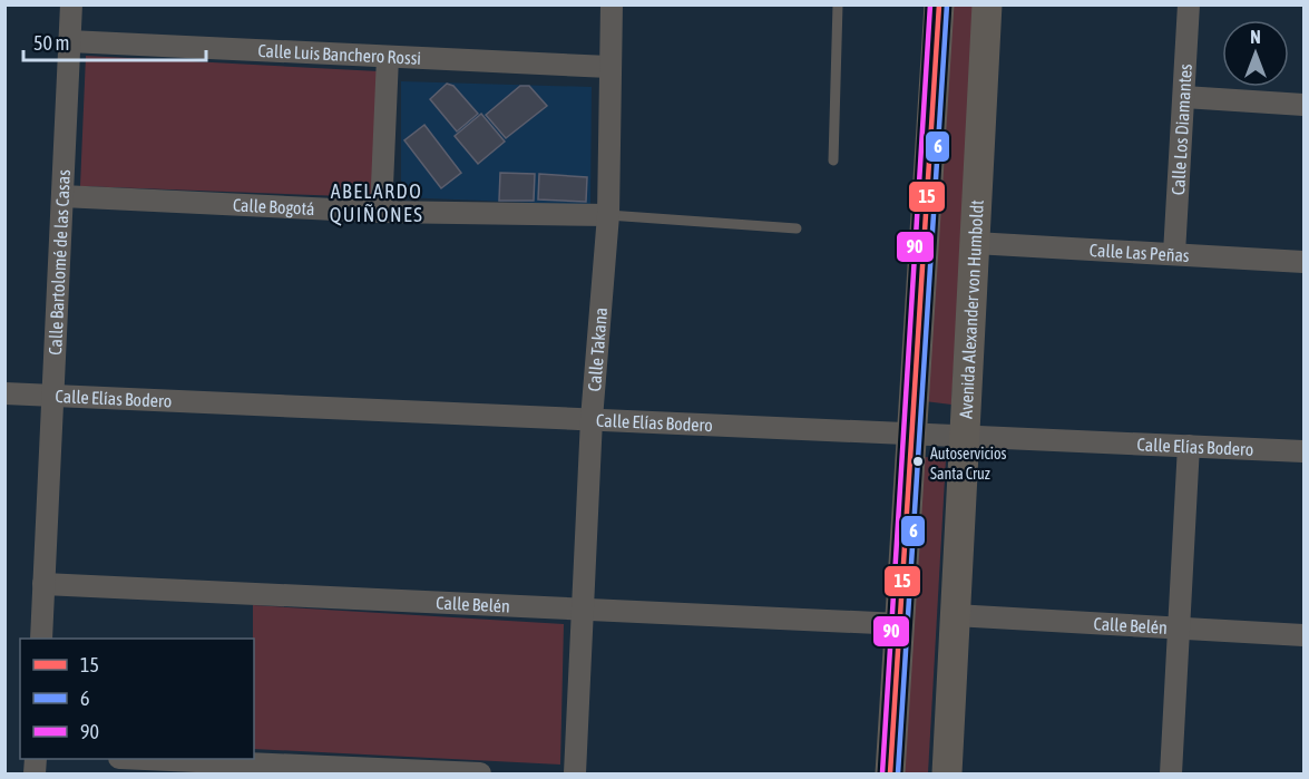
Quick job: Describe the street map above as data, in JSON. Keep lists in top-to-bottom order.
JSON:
{
  "streets": {
    "main road": ["Avenida Alexander von Humboldt"],
    "street": [
      "Calle Luis Banchero Rossi",
      "Calle Los Diamantes",
      "Calle Bogotá",
      "Calle Las Peñas",
      "Calle Bartolomé de las Casas",
      "Calle Takana",
      "Calle Elías Bodero",
      "Calle Belén"
    ]
  },
  "crossings": [
    ["Calle Luis Banchero Rossi", "Calle Bartolomé de las Casas"],
    ["Calle Luis Banchero Rossi", "Calle Takana"],
    ["Calle Los Diamantes", "Calle Las Peñas"],
    ["Calle Bogotá", "Calle Bartolomé de las Casas"],
    ["Calle Bogotá", "Calle Takana"],
    ["Calle Las Peñas", "Avenida Alexander von Humboldt"],
    ["Calle Bartolomé de las Casas", "Calle Elías Bodero"],
    ["Calle Bartolomé de las Casas", "Calle Belén"],
    ["Avenida Alexander von Humboldt", "Calle Elías Bodero"],
    ["Avenida Alexander von Humboldt", "Calle Belén"],
    ["Calle Takana", "Calle Elías Bodero"],
    ["Calle Takana", "Calle Belén"]
  ],
  "districts": ["ABELARDO QUIÑONES"],
  "places": ["Autoservicios Santa Cruz"],
  "lines": ["transit line 15", "transit line 6", "transit line 90"],
  "legend": ["15", "6", "90"],
  "scale_bar": "50 m",
  "north": "top"
}
